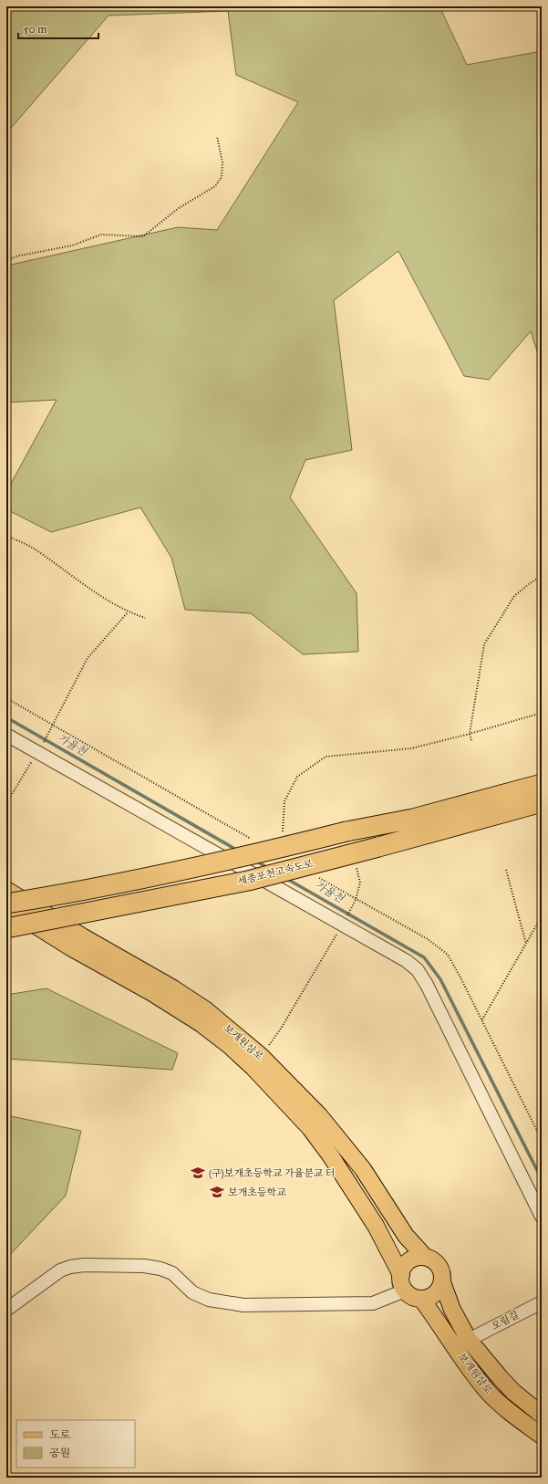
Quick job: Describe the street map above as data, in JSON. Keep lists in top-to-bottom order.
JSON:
{
  "streets": {
    "highway": ["세종포천고속도로"],
    "main road": ["보개원삼로"],
    "street": ["오림길"]
  },
  "crossings": [
    ["보개원삼로", "오림길"]
  ],
  "water": ["가율천"],
  "places": {
    "school or university": ["(구)보개초등학교 가율분교 터", "보개초등학교"]
  },
  "legend": ["도로", "공원"],
  "scale_bar": "50 m"
}
